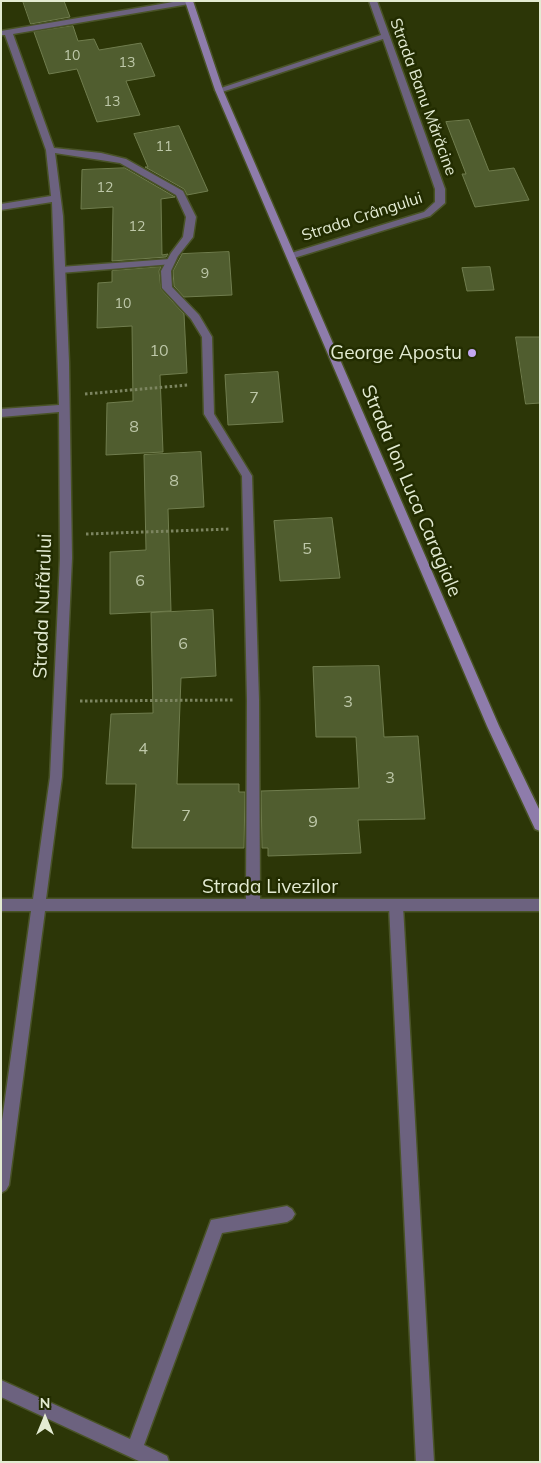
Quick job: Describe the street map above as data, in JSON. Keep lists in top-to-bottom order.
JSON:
{
  "streets": {
    "main road": ["Strada Ion Luca Caragiale"],
    "street": [
      "Strada Banu Mărăcine",
      "Strada Crângului",
      "Strada Nufărului",
      "Strada Livezilor"
    ]
  },
  "crossings": [
    ["Strada Banu Mărăcine", "Strada Crângului"],
    ["Strada Crângului", "Strada Ion Luca Caragiale"],
    ["Strada Nufărului", "Strada Livezilor"]
  ],
  "places": ["George Apostu"],
  "house_numbers": [
    "10",
    "13",
    "13",
    "11",
    "12",
    "12",
    "9",
    "10",
    "10",
    "7",
    "8",
    "8",
    "5",
    "6",
    "6",
    "3",
    "4",
    "3",
    "7",
    "9"
  ],
  "north": "top"
}
